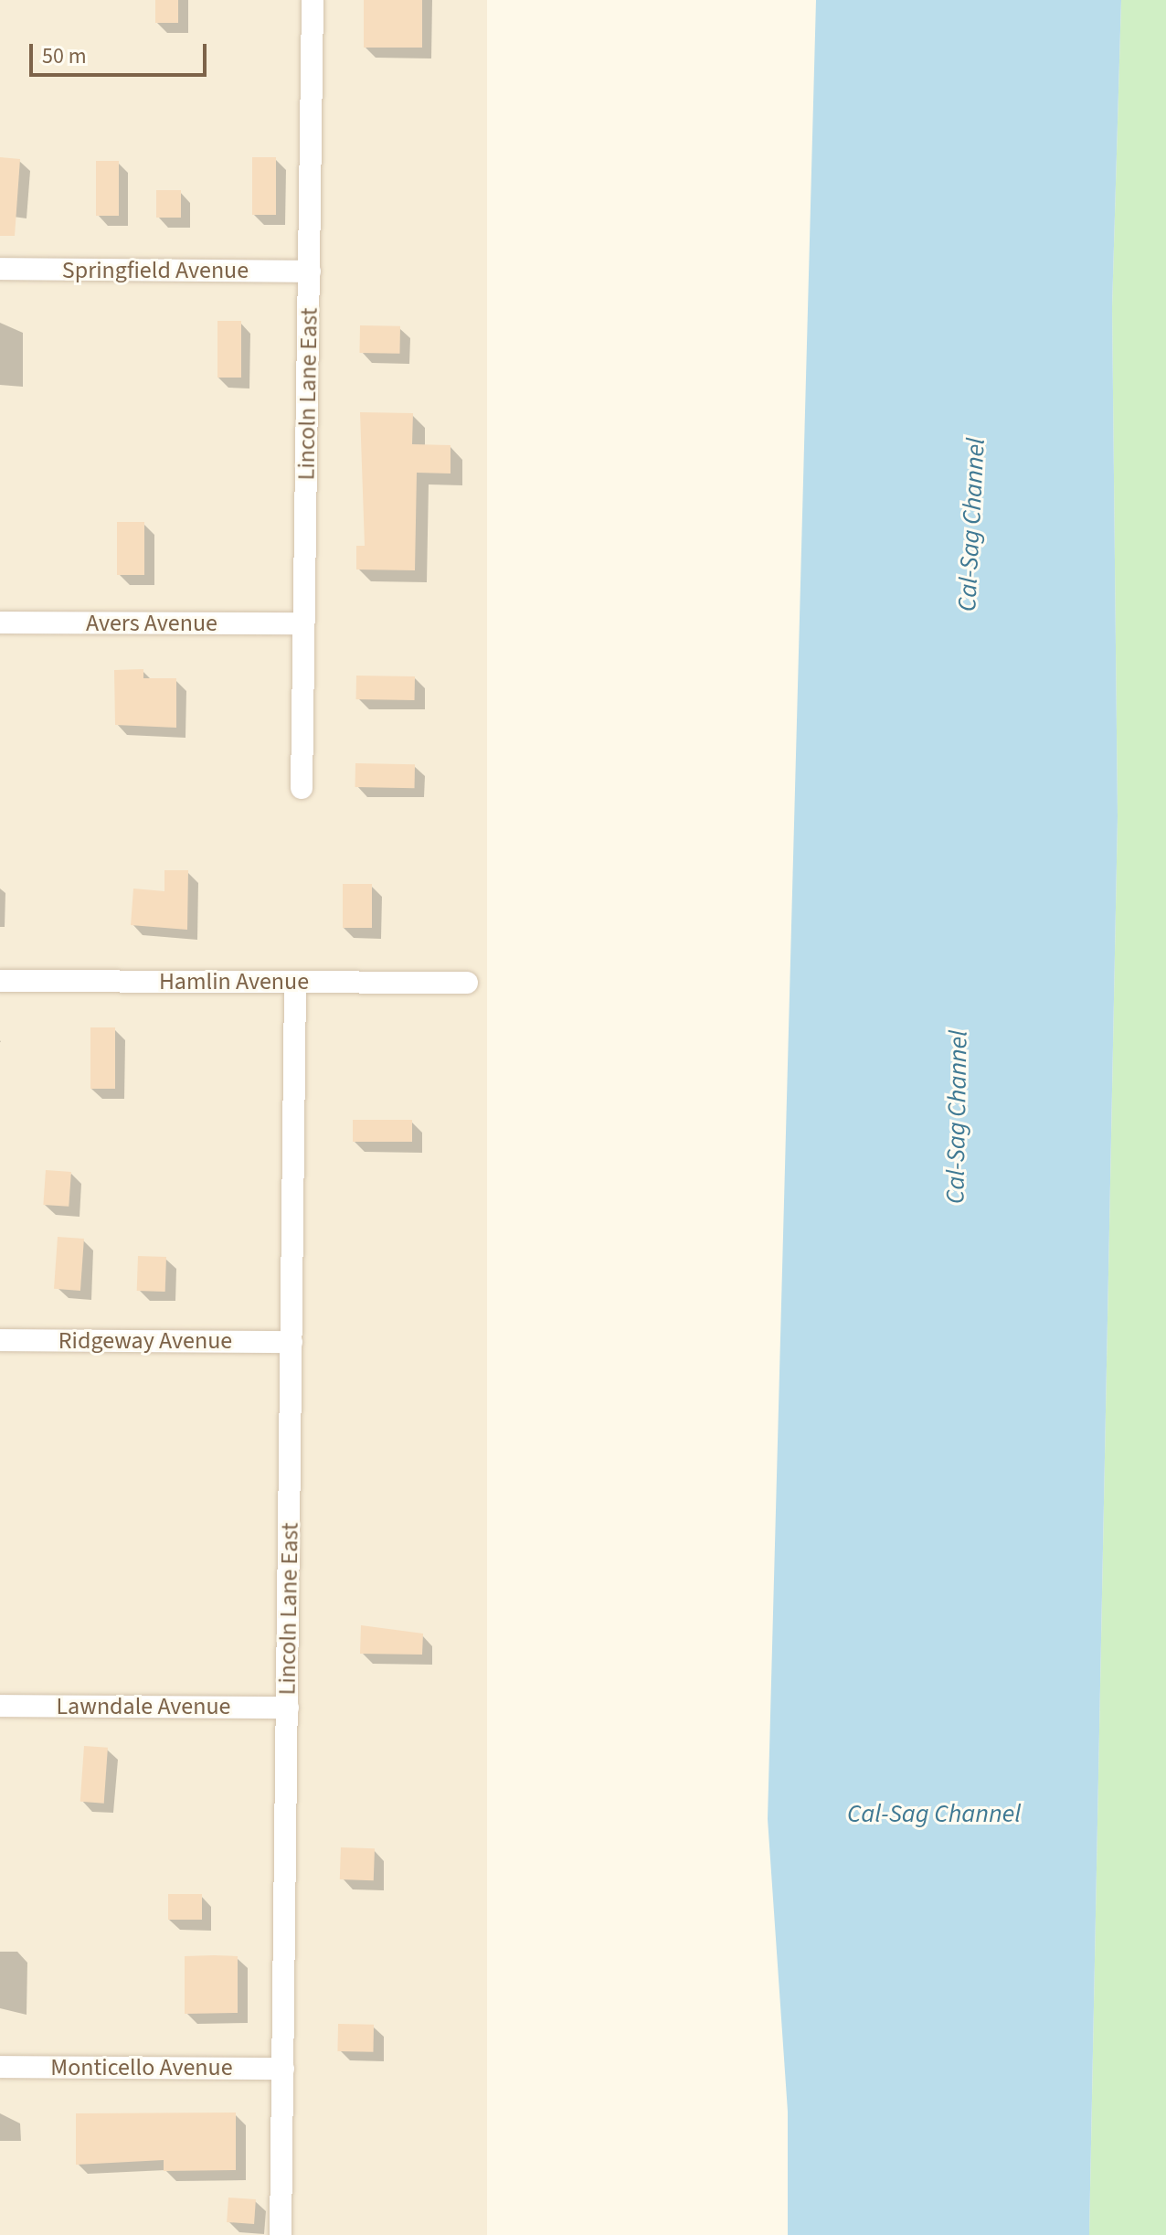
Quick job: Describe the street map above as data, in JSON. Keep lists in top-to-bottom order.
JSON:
{
  "streets": {
    "street": [
      "Springfield Avenue",
      "Lincoln Lane East",
      "Avers Avenue",
      "Hamlin Avenue",
      "Ridgeway Avenue",
      "Lawndale Avenue",
      "Monticello Avenue"
    ]
  },
  "crossings": [
    ["Springfield Avenue", "Lincoln Lane East"],
    ["Lincoln Lane East", "Avers Avenue"],
    ["Lincoln Lane East", "Hamlin Avenue"],
    ["Lincoln Lane East", "Ridgeway Avenue"],
    ["Lincoln Lane East", "Lawndale Avenue"],
    ["Lincoln Lane East", "Monticello Avenue"]
  ],
  "water": ["Cal-Sag Channel"],
  "scale_bar": "50 m"
}
